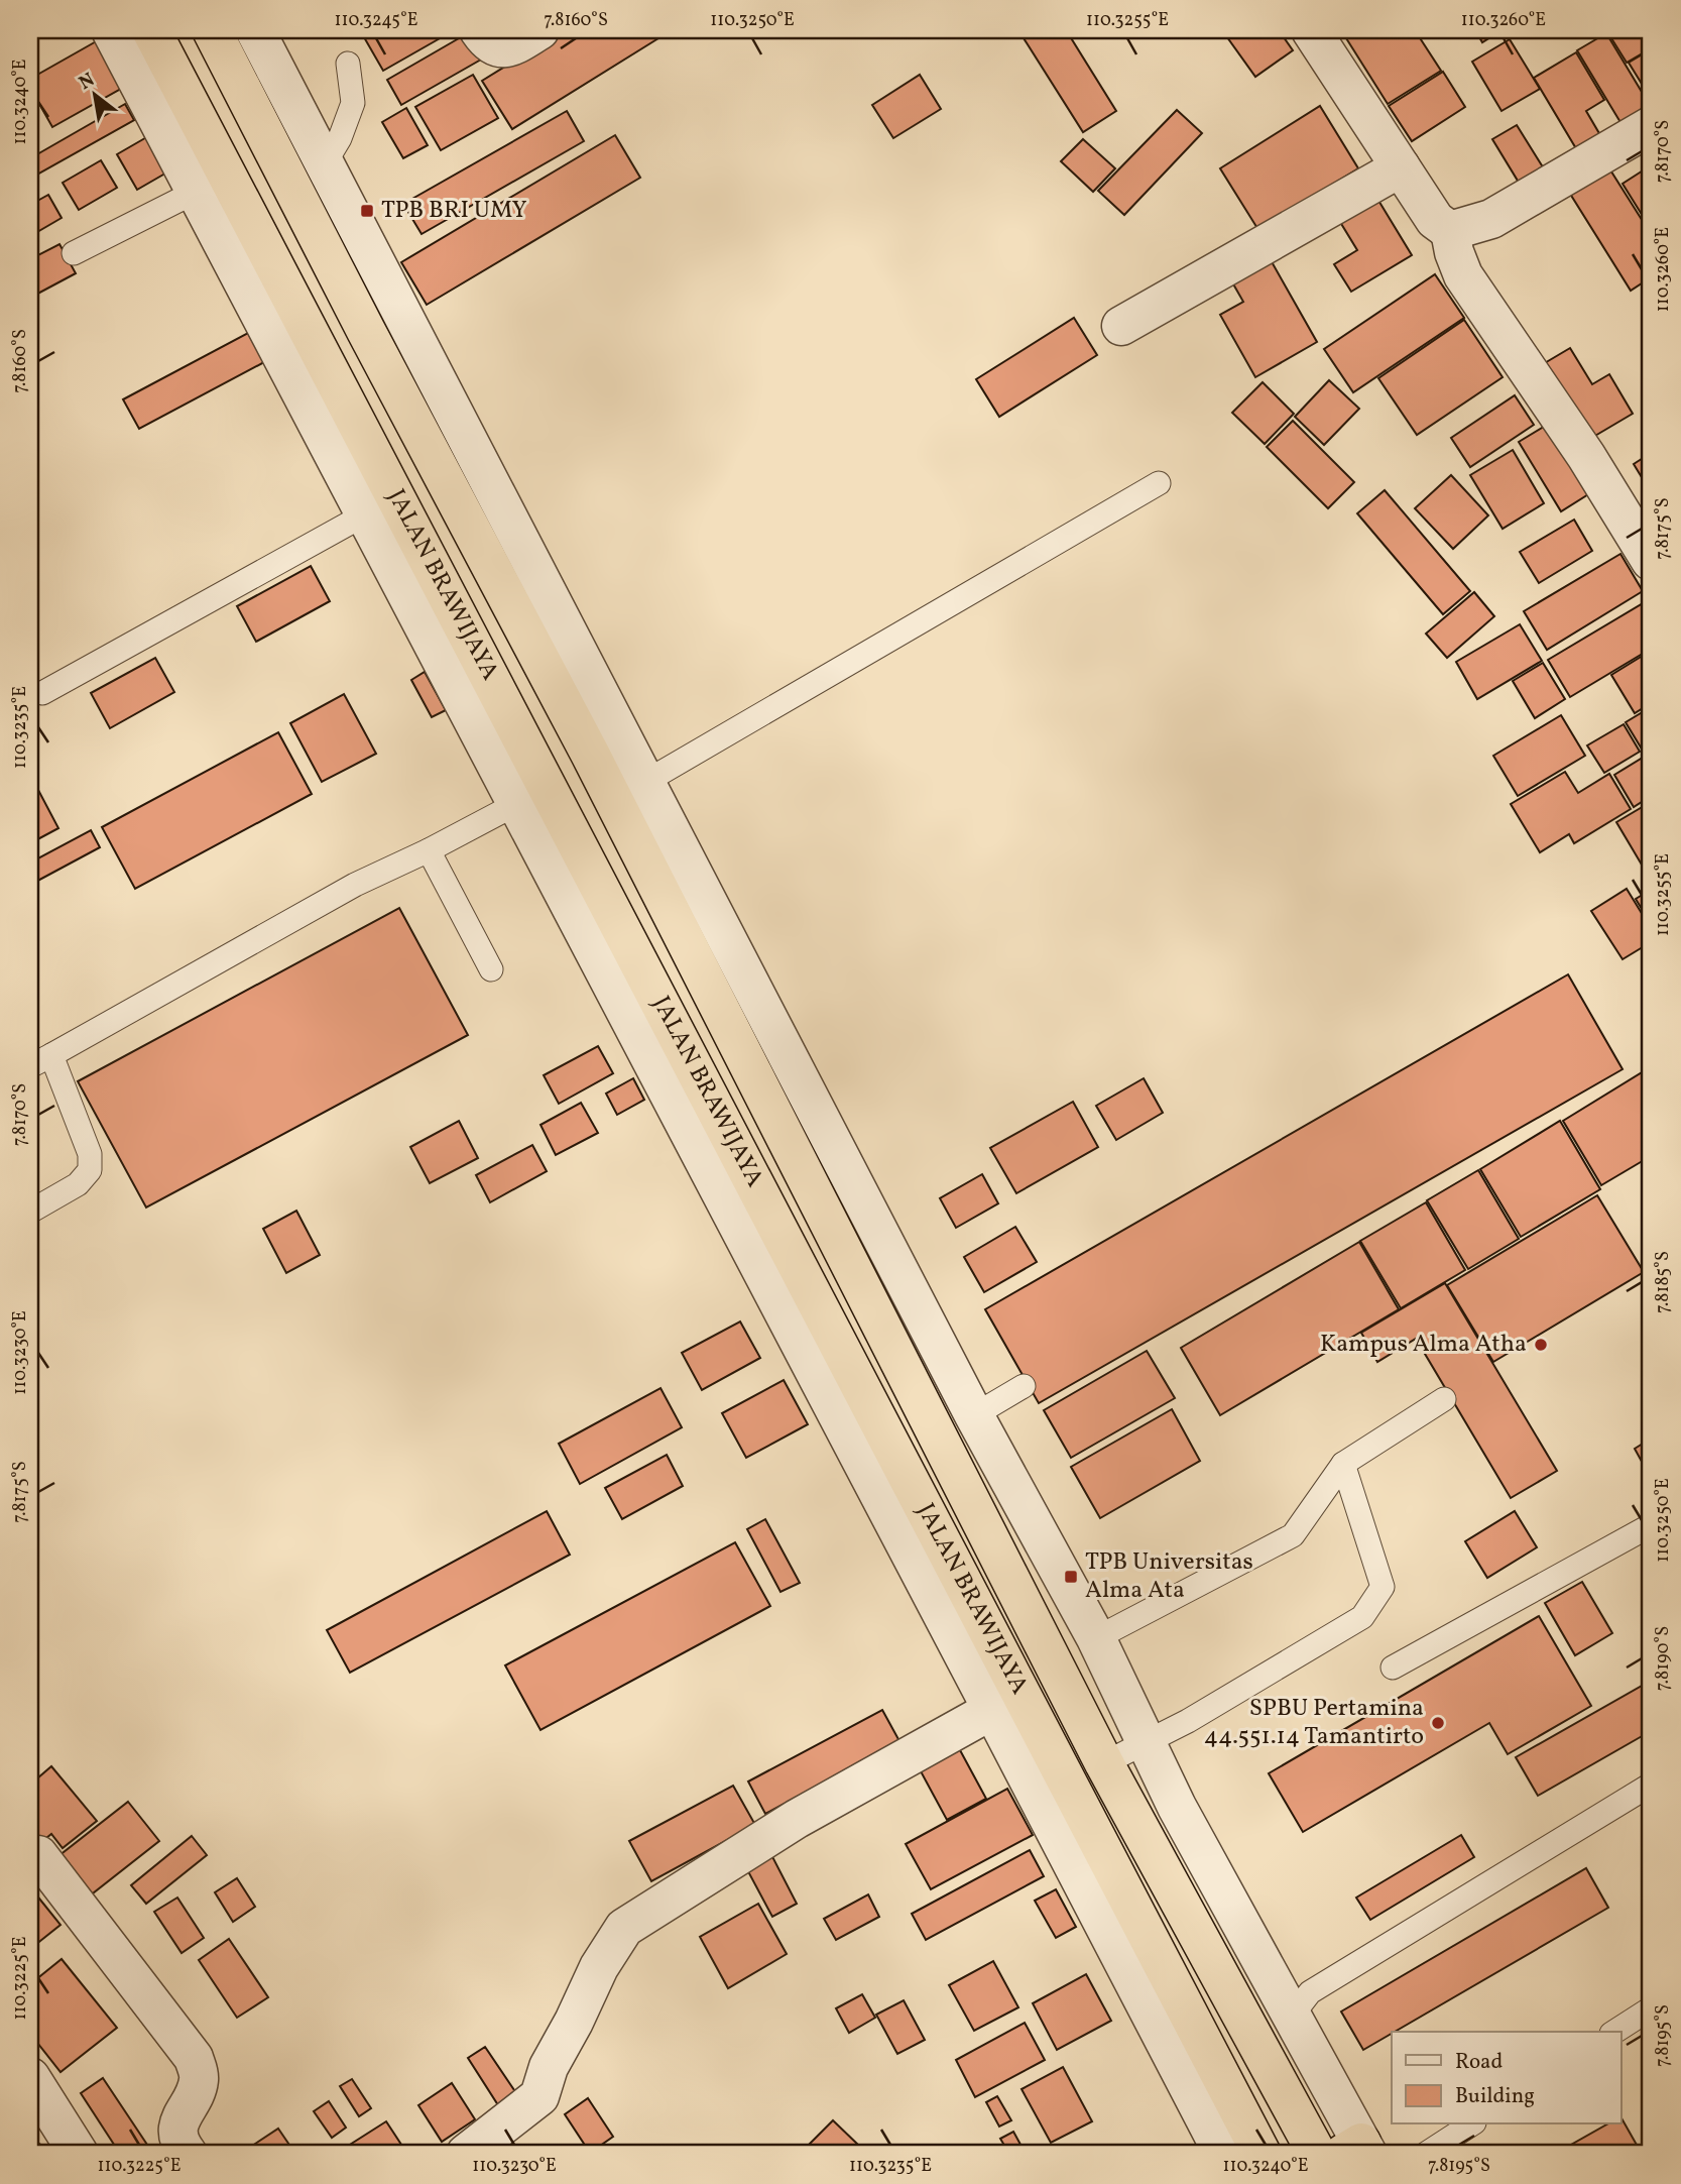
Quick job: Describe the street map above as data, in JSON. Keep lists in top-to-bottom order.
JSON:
{
  "streets": {
    "highway": ["JALAN BRAWIJAYA"]
  },
  "places": {
    "transit": ["TPB BRI UMY", "TPB Universitas Alma Ata"],
    "other": ["Kampus Alma Atha", "SPBU Pertamina 44.551.14 Tamantirto"]
  },
  "legend": ["Road", "Building"],
  "north": "top left",
  "coordinates": [
    "110.3245°E",
    "7.8160°S",
    "110.3250°E",
    "110.3255°E",
    "110.3260°E",
    "110.3240°E",
    "7.8170°S",
    "7.8175°S",
    "110.3235°E",
    "7.8185°S",
    "110.3230°E",
    "7.8190°S",
    "110.3225°E",
    "7.8195°S"
  ]
}
